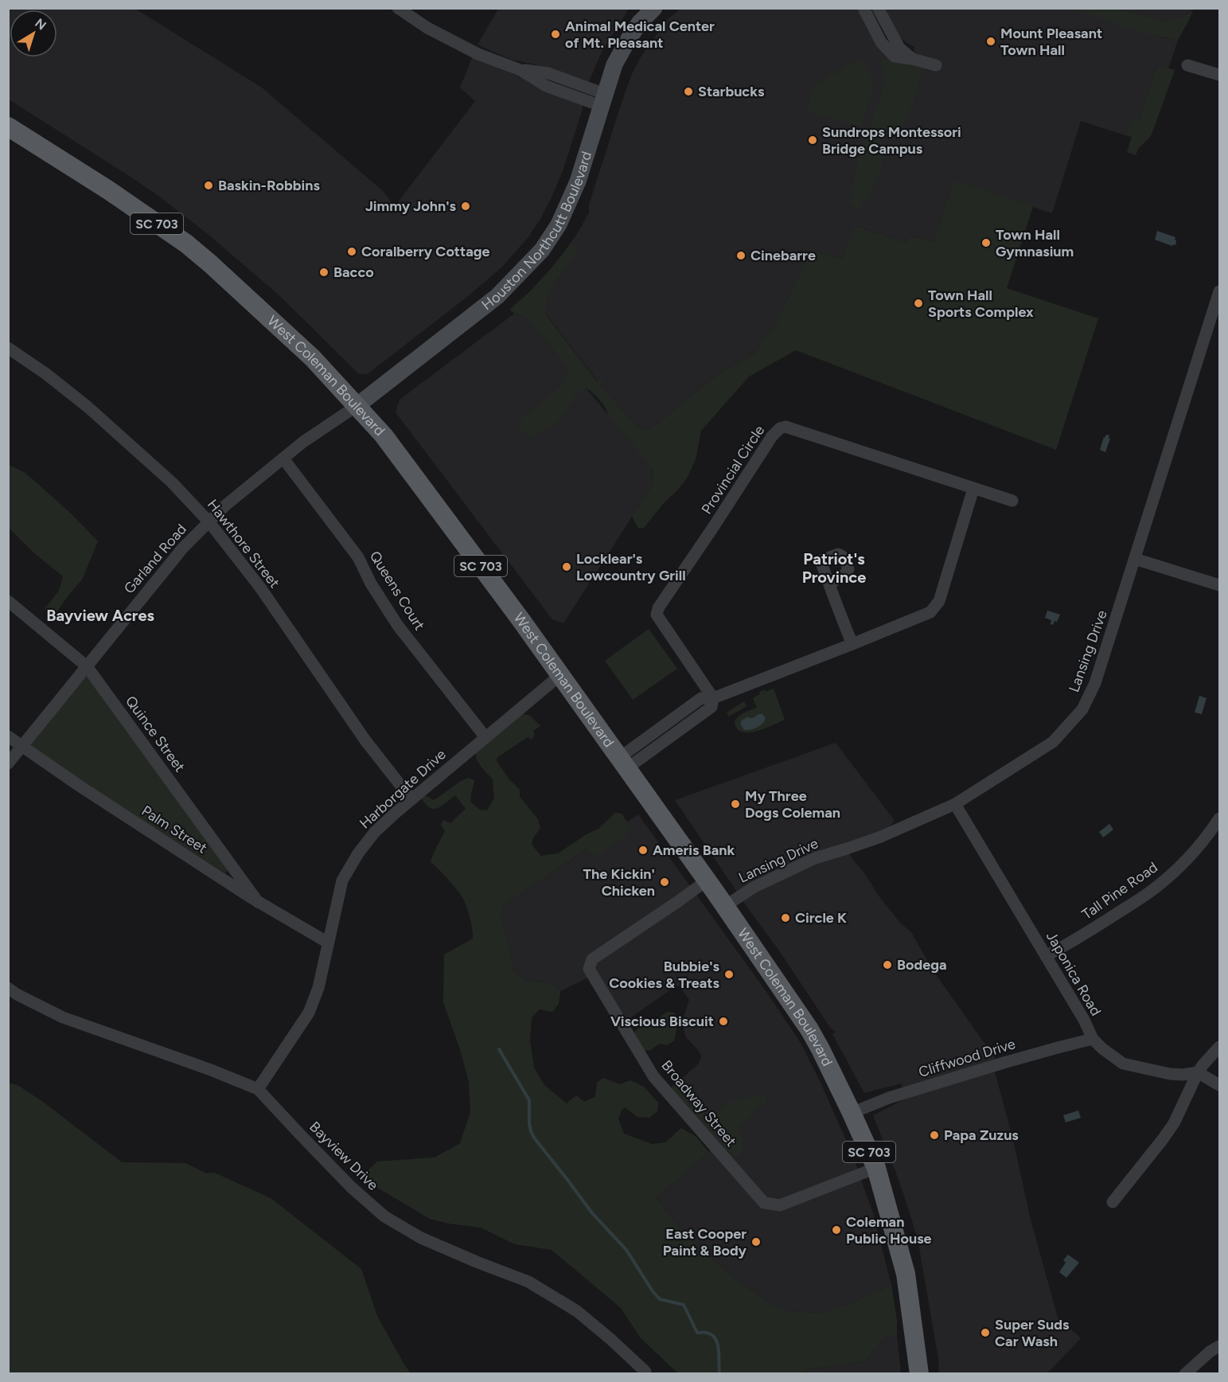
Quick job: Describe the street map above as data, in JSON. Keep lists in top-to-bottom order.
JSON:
{
  "streets": {
    "main road": ["SC 703", "West Coleman Boulevard"],
    "street": [
      "Houston Northcutt Boulevard",
      "Provincial Circle",
      "Hawthore Street",
      "Garland Road",
      "Queens Court",
      "Lansing Drive",
      "Quince Street",
      "Harborgate Drive",
      "Palm Street",
      "Tall Pine Road",
      "Japonica Road",
      "Cliffwood Drive",
      "Broadway Street",
      "Bayview Drive"
    ]
  },
  "crossings": [
    ["Houston Northcutt Boulevard", "West Coleman Boulevard"],
    ["Houston Northcutt Boulevard", "Garland Road"],
    ["West Coleman Boulevard", "Garland Road"],
    ["West Coleman Boulevard", "Lansing Drive"],
    ["West Coleman Boulevard", "Harborgate Drive"],
    ["West Coleman Boulevard", "Cliffwood Drive"],
    ["West Coleman Boulevard", "Broadway Street"],
    ["Hawthore Street", "Garland Road"],
    ["Hawthore Street", "Harborgate Drive"],
    ["Garland Road", "Queens Court"],
    ["Garland Road", "Quince Street"],
    ["Garland Road", "Palm Street"],
    ["Queens Court", "Harborgate Drive"],
    ["Lansing Drive", "Japonica Road"],
    ["Quince Street", "Palm Street"],
    ["Harborgate Drive", "Palm Street"],
    ["Harborgate Drive", "Bayview Drive"],
    ["Tall Pine Road", "Japonica Road"],
    ["Japonica Road", "Cliffwood Drive"]
  ],
  "districts": ["Patriot's Province", "Bayview Acres"],
  "places": [
    "Animal Medical Center of Mt. Pleasant",
    "Mount Pleasant Town Hall",
    "Starbucks",
    "Sundrops Montessori Bridge Campus",
    "Baskin-Robbins",
    "Jimmy John's",
    "Town Hall Gymnasium",
    "Coralberry Cottage",
    "Cinebarre",
    "Bacco",
    "Town Hall Sports Complex",
    "Locklear's Lowcountry Grill",
    "My Three Dogs Coleman",
    "Ameris Bank",
    "The Kickin' Chicken",
    "Circle K",
    "Bodega",
    "Bubbie's Cookies & Treats",
    "Viscious Biscuit",
    "Papa Zuzus",
    "Coleman Public House",
    "East Cooper Paint & Body",
    "Super Suds Car Wash"
  ],
  "north": "top right"
}
